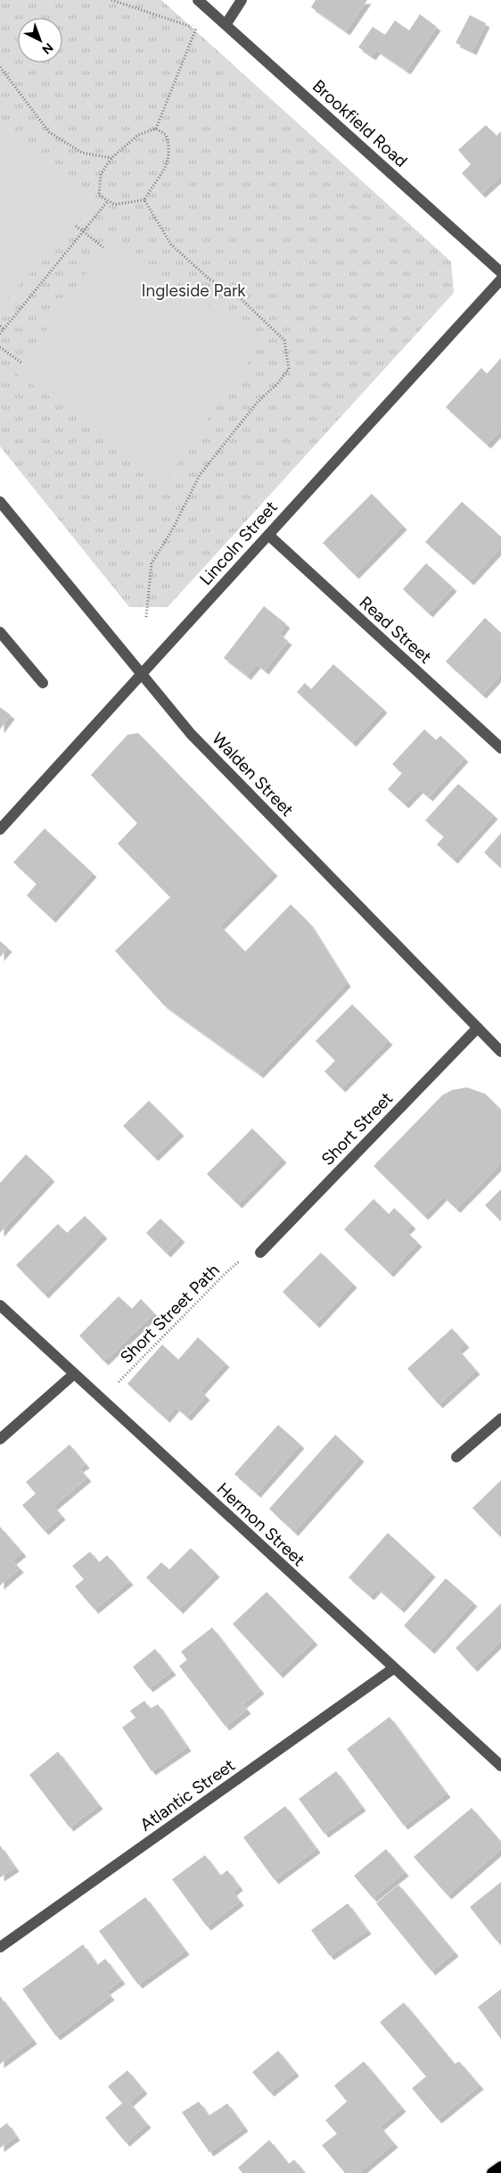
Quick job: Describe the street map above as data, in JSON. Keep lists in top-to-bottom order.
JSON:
{
  "streets": {
    "street": [
      "Brookfield Road",
      "Lincoln Street",
      "Read Street",
      "Walden Street",
      "Short Street",
      "Hermon Street",
      "Atlantic Street"
    ],
    "path": ["Short Street Path"]
  },
  "crossings": [
    ["Lincoln Street", "Read Street"],
    ["Lincoln Street", "Walden Street"],
    ["Walden Street", "Short Street"],
    ["Short Street", "Short Street Path"],
    ["Short Street Path", "Hermon Street"],
    ["Hermon Street", "Atlantic Street"]
  ],
  "parks": ["Ingleside Park"],
  "north": "bottom right"
}
